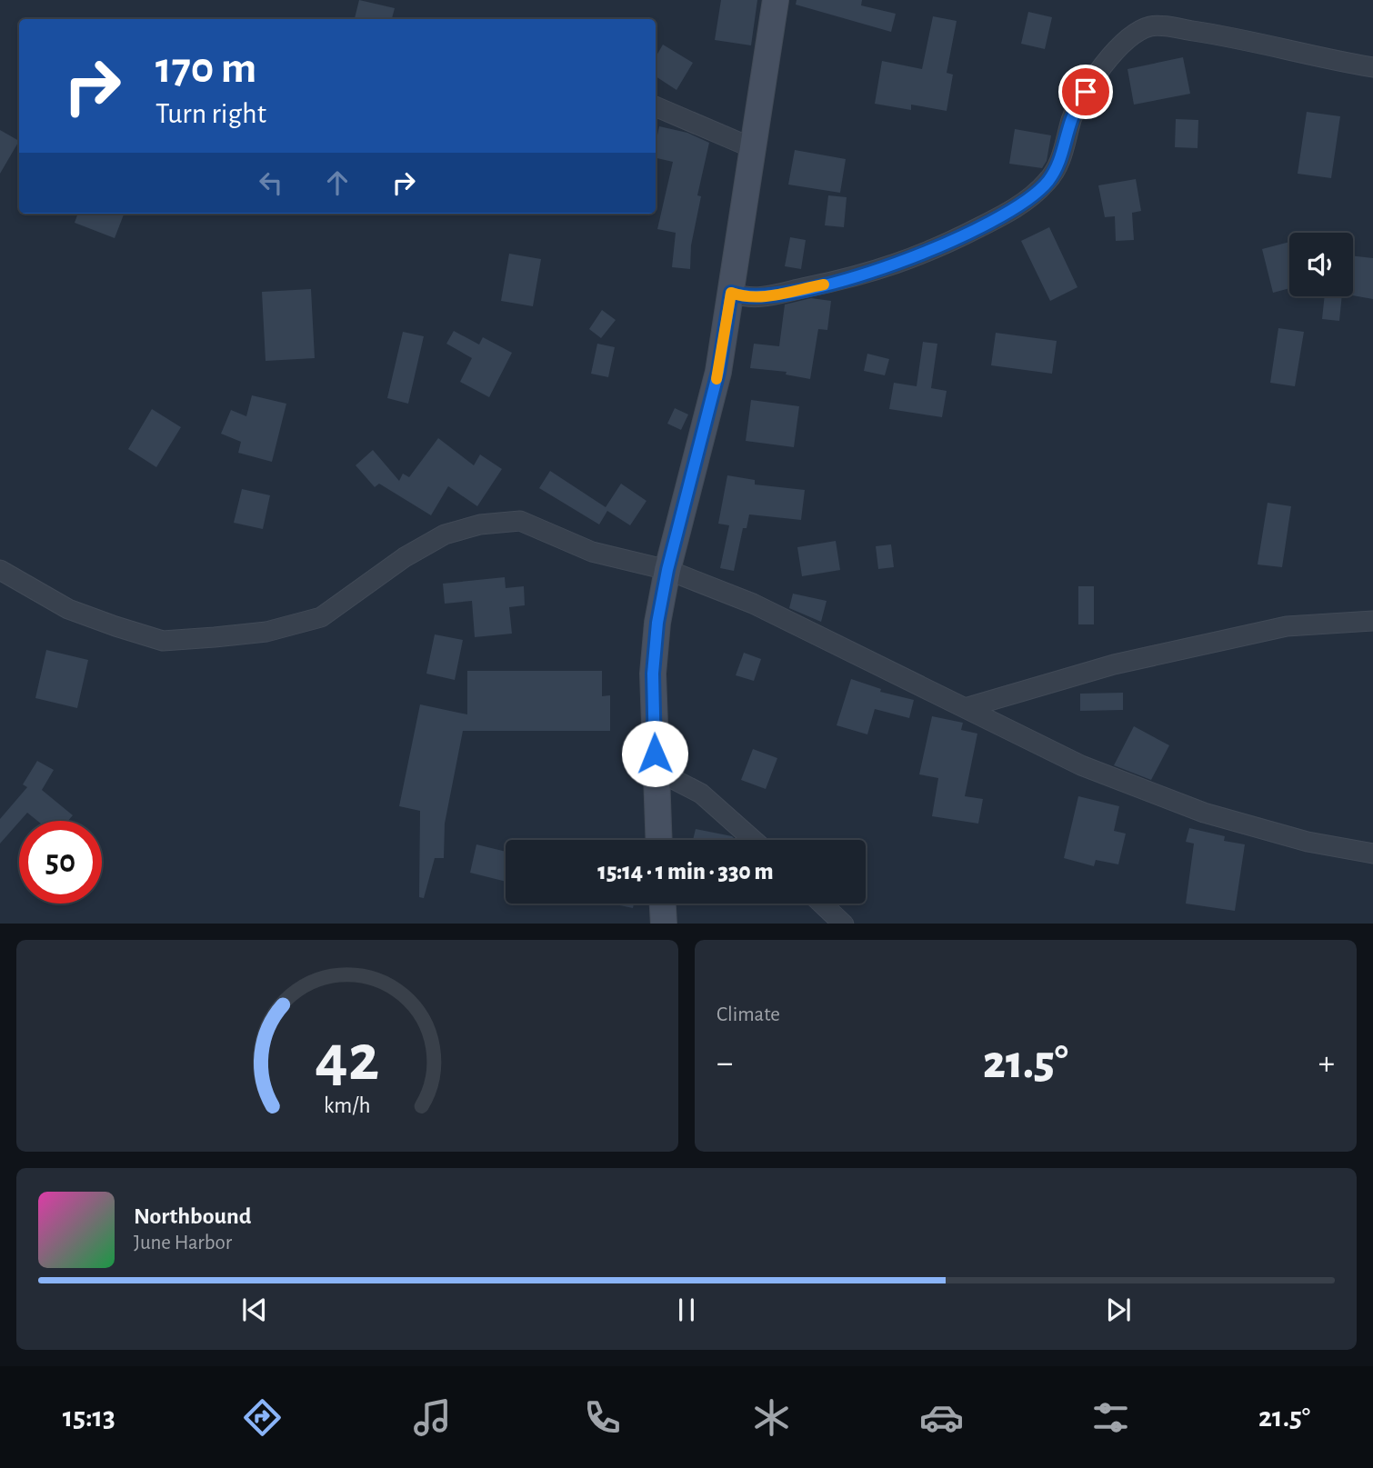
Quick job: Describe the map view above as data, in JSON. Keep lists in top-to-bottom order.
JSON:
{
  "page": {
    "turn": ["170 m", "Turn right"],
    "limit": "50",
    "trip": "15:14 · 1 min · 330 m",
    "tile": "Climate",
    "heat": ["−", "21.5°", "+"],
    "song": ["Northbound", "June Harbor"],
    "tabs": ["15:13", "21.5°"],
    "gauge": ["42", "km/h"]
  }
}
